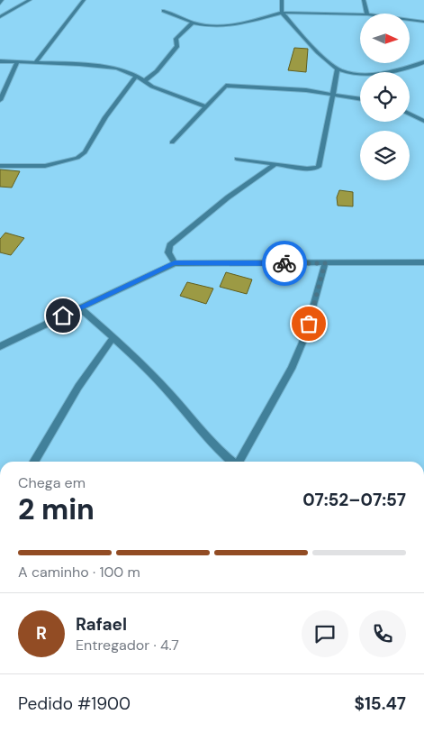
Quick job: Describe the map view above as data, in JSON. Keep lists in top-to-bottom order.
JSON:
{
  "north": "right",
  "page": {
    "heading": ["2 min", "Chega em", "07:52–07:57"],
    "panel": [
      "Rafael",
      "Entregador · 4.7",
      "Pedido #1900",
      "$15.47"
    ],
    "bar": "A caminho · 100 m",
    "round": "R"
  }
}
